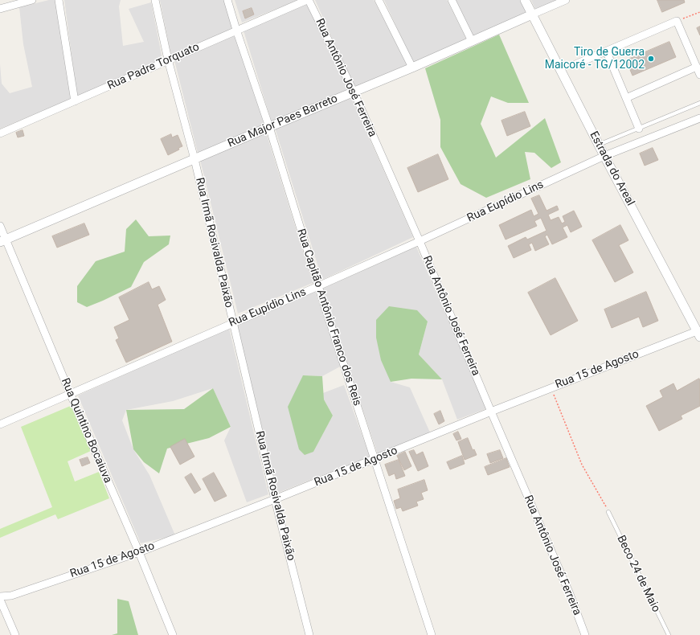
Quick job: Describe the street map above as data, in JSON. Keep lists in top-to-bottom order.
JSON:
{
  "streets": {
    "street": [
      "Rua Padre Torquato",
      "Rua Antônio José Ferreira",
      "Rua Major Paes Barreto",
      "Estrada do Areal",
      "Rua Eupídio Lins",
      "Rua Irmã Rosivalda Paixão",
      "Rua Capitão Antônio Franco dos Reis",
      "Rua 15 de Agosto",
      "Rua Quintino Bocaiuva"
    ],
    "lane": ["Beco 24 de Maio"]
  },
  "crossings": [
    ["Rua Padre Torquato", "Rua Antônio José Ferreira"],
    ["Rua Padre Torquato", "Rua Irmã Rosivalda Paixão"],
    ["Rua Padre Torquato", "Rua Capitão Antônio Franco dos Reis"],
    ["Rua Antônio José Ferreira", "Rua Major Paes Barreto"],
    ["Rua Antônio José Ferreira", "Rua Eupídio Lins"],
    ["Rua Antônio José Ferreira", "Rua 15 de Agosto"],
    ["Rua Major Paes Barreto", "Estrada do Areal"],
    ["Rua Major Paes Barreto", "Rua Irmã Rosivalda Paixão"],
    ["Rua Major Paes Barreto", "Rua Capitão Antônio Franco dos Reis"],
    ["Rua Major Paes Barreto", "Rua Quintino Bocaiuva"],
    ["Estrada do Areal", "Rua Eupídio Lins"],
    ["Estrada do Areal", "Rua 15 de Agosto"],
    ["Rua Eupídio Lins", "Rua Irmã Rosivalda Paixão"],
    ["Rua Eupídio Lins", "Rua Capitão Antônio Franco dos Reis"],
    ["Rua Eupídio Lins", "Rua Quintino Bocaiuva"],
    ["Rua Irmã Rosivalda Paixão", "Rua 15 de Agosto"],
    ["Rua Capitão Antônio Franco dos Reis", "Rua 15 de Agosto"],
    ["Rua 15 de Agosto", "Rua Quintino Bocaiuva"]
  ],
  "places": ["Tiro de Guerra Maicoré - TG/12002"]
}
